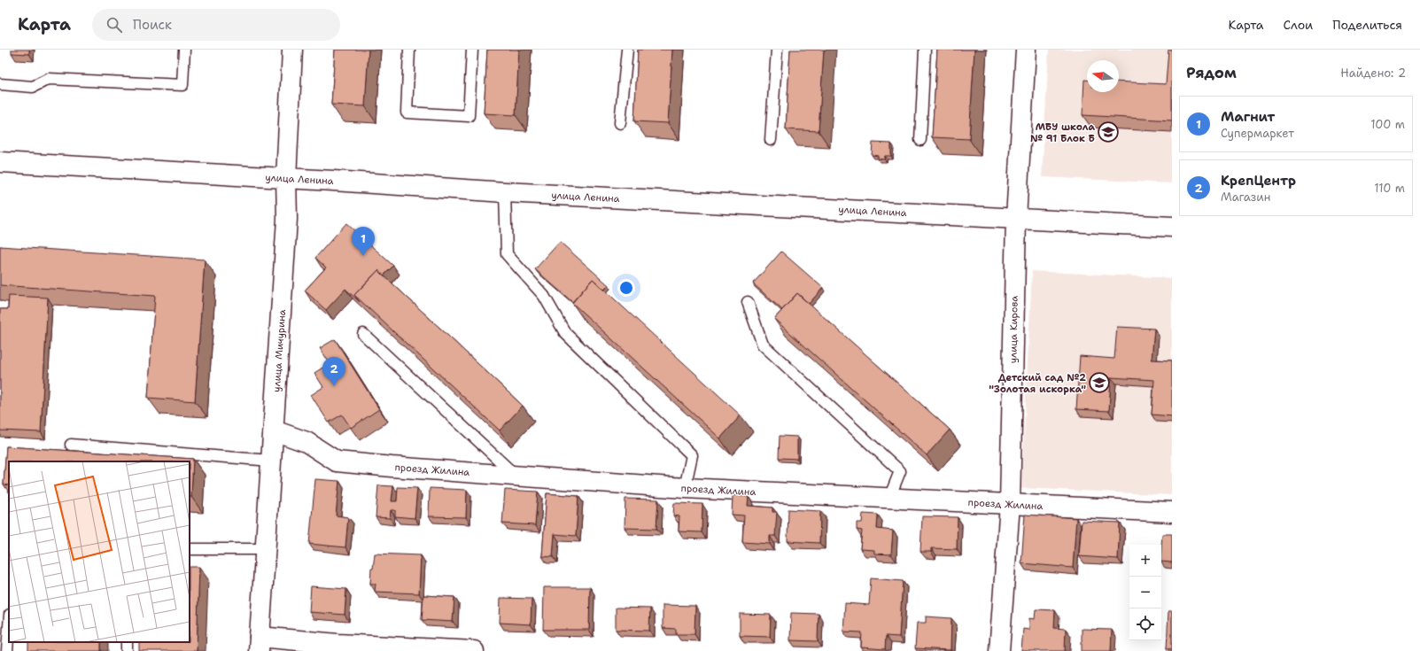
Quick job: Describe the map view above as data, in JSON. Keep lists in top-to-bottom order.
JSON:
{
  "streets": {
    "main road": [
      "улица Ленина",
      "улица Кирова",
      "улица Мичурина",
      "проезд Жилина"
    ]
  },
  "crossings": [
    ["улица Ленина", "улица Кирова"],
    ["улица Ленина", "улица Мичурина"],
    ["улица Кирова", "проезд Жилина"],
    ["улица Мичурина", "проезд Жилина"]
  ],
  "places": {
    "school or university": ["МБУ школа № 91 Блок Б", "Детский сад №2 \"Золотая искорка\""]
  },
  "north": "left",
  "page": {
    "header": "Карта",
    "search": "Поиск",
    "nav": ["Карта", "Слои", "Поделиться"],
    "heading": ["Рядом", "Найдено: 2"],
    "list": [
      {
        "mark": "1",
        "name": "Магнит",
        "note": "Супермаркет",
        "value": "100 m"
      },
      {
        "mark": "2",
        "name": "КрепЦентр",
        "note": "Магазин",
        "value": "110 m"
      }
    ],
    "pins": ["1", "2"],
    "map_buttons": ["+", "−"]
  }
}
